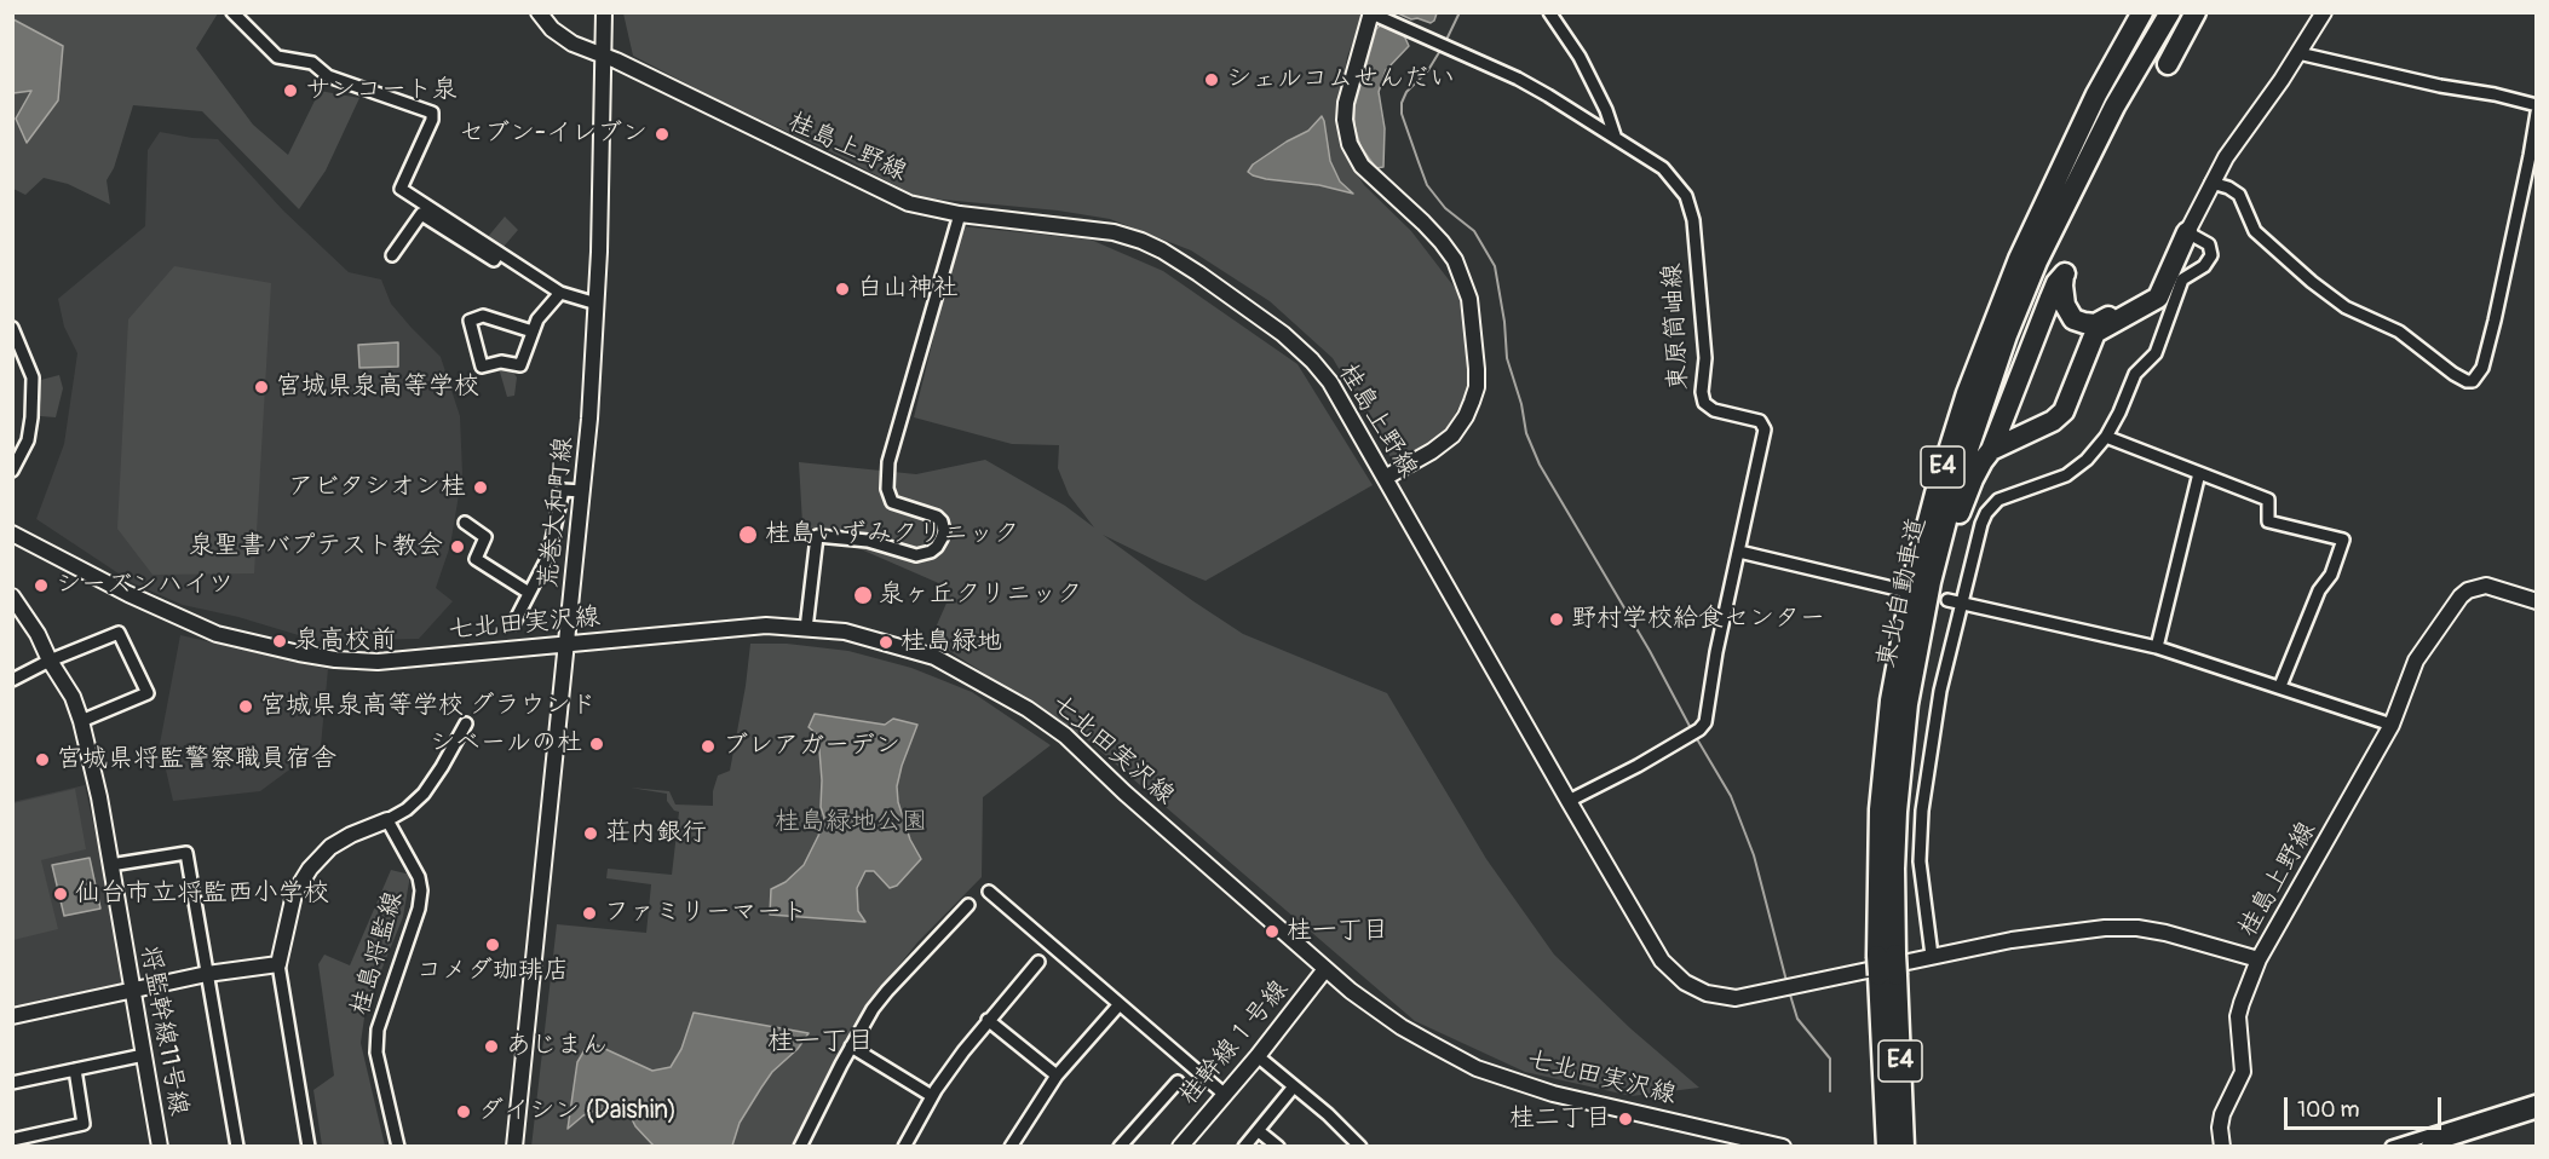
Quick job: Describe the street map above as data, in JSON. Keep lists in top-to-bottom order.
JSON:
{
  "streets": {
    "highway": ["E4", "東北自動車道"],
    "street": [
      "桂島上野線",
      "東原筒岫線",
      "荒巻大和町線",
      "七北田実沢線",
      "桂島将監線",
      "将監幹線11号線",
      "桂幹線１号線"
    ]
  },
  "crossings": [
    ["桂島上野線", "東原筒岫線"],
    ["桂島上野線", "荒巻大和町線"],
    ["荒巻大和町線", "七北田実沢線"],
    ["七北田実沢線", "桂幹線１号線"]
  ],
  "districts": ["桂一丁目"],
  "parks": ["桂島緑地公園"],
  "places": [
    "シェルコムせんだい",
    "サンコート泉",
    "セブン-イレブン",
    "白山神社",
    "宮城県泉高等学校",
    "アビタシオン桂",
    "桂島いずみクリニック",
    "泉聖書バプテスト教会",
    "シーズンハイツ",
    "泉ヶ丘クリニック",
    "野村学校給食センター",
    "泉高校前",
    "桂島緑地",
    "宮城県泉高等学校 グラウンド",
    "シベールの杜",
    "ブレアガーデン",
    "宮城県将監警察職員宿舎",
    "荘内銀行",
    "仙台市立将監西小学校",
    "ファミリーマート",
    "桂一丁目",
    "コメダ珈琲店",
    "あじまん",
    "ダイシン (Daishin)",
    "桂二丁目"
  ],
  "scale_bar": "100 m"
}
